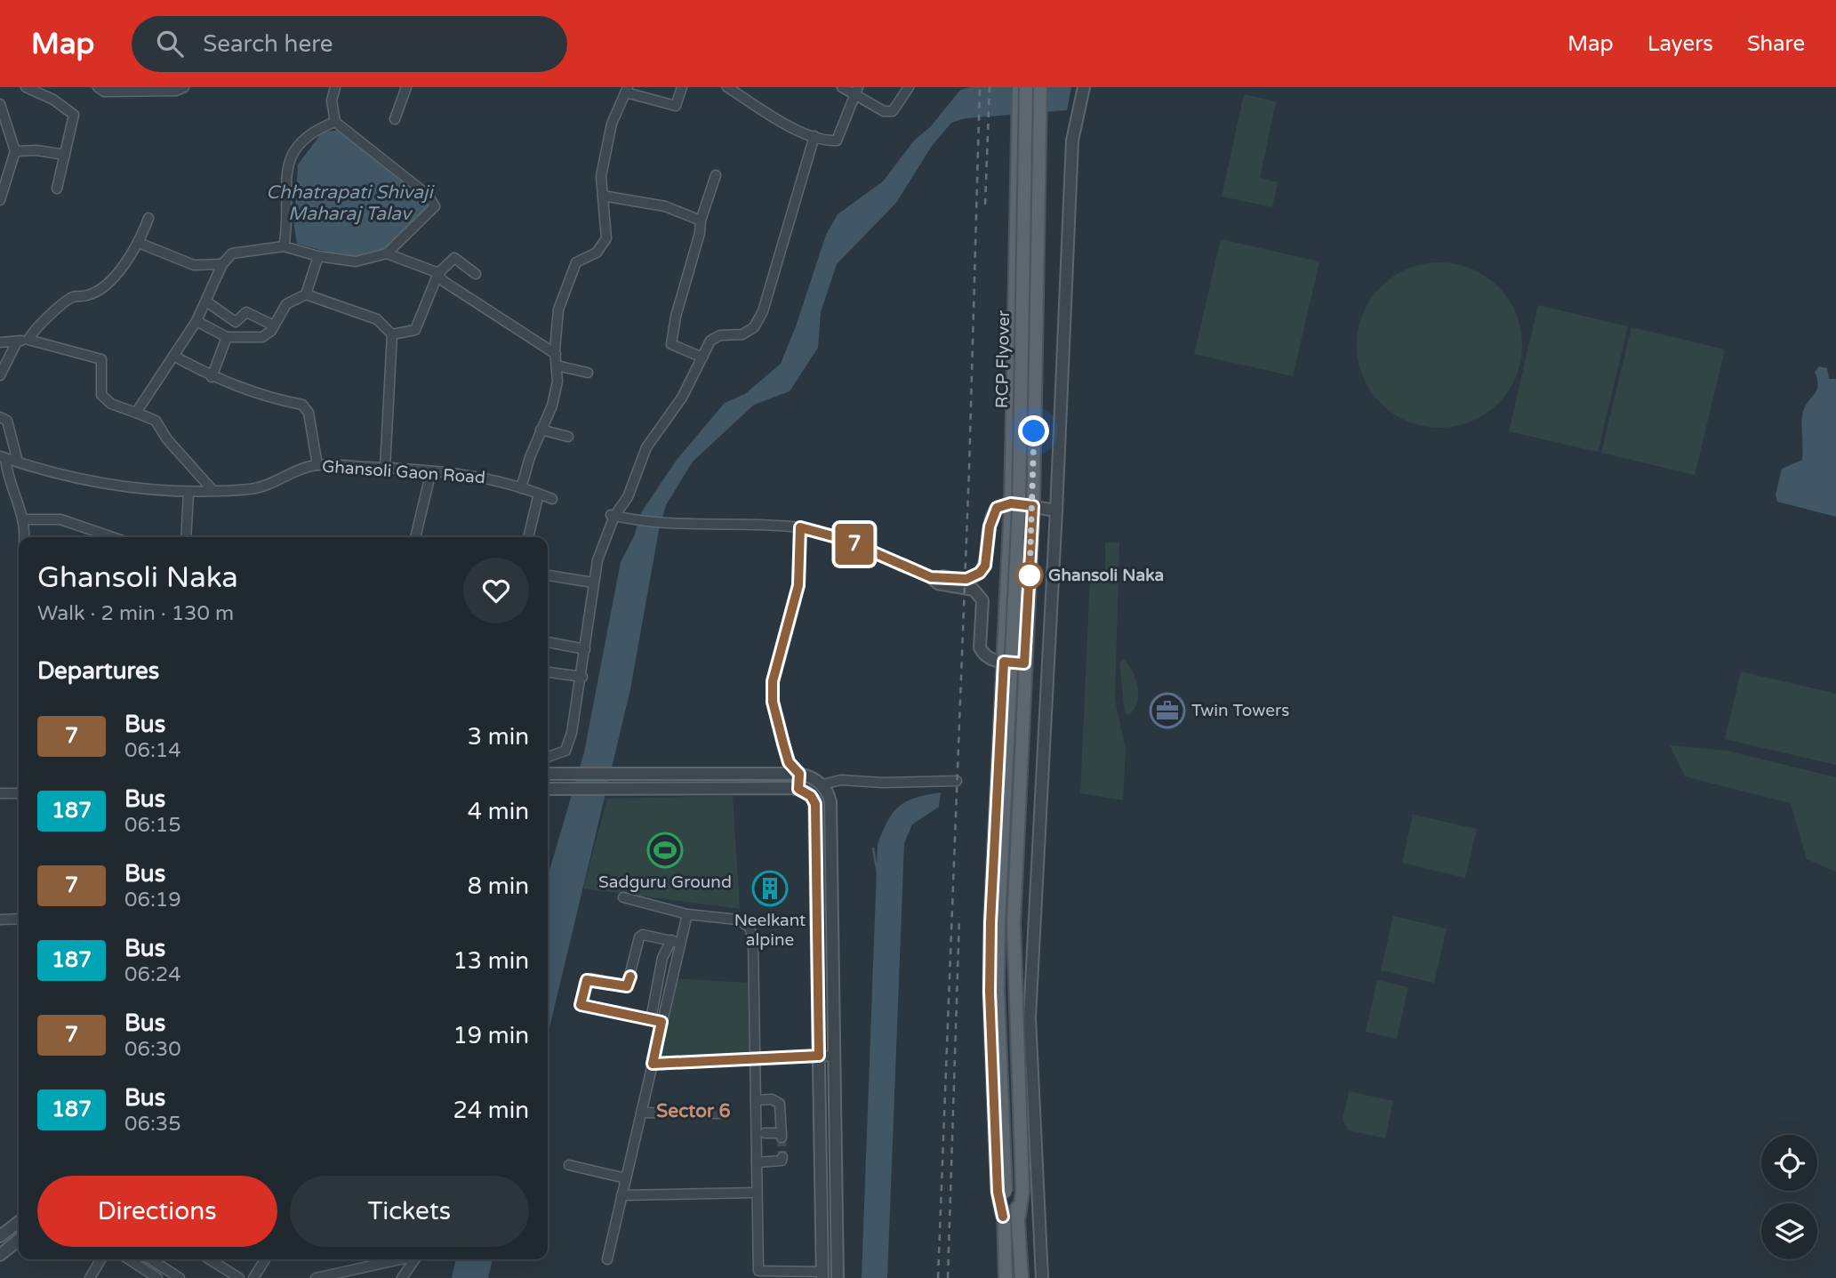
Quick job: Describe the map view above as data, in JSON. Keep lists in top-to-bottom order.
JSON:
{
  "streets": {
    "main road": ["RCP Flyover"],
    "street": ["Ghansoli Gaon Road"]
  },
  "districts": ["Sector 6"],
  "water": ["Chhatrapati Shivaji Maharaj Talav"],
  "places": {
    "other": ["Ghansoli Naka"],
    "office": ["Twin Towers"],
    "sports": ["Sadguru Ground"],
    "building": ["Neelkant alpine"]
  },
  "lines": ["bus line 7"],
  "page": {
    "header": "Map",
    "search": "Search here",
    "nav": ["Map", "Layers", "Share"],
    "on_map": "7",
    "heading": [
      ["Ghansoli Naka", "Walk · 2 min · 130 m"],
      "Departures"
    ],
    "list": [
      {
        "mark": "7",
        "name": "Bus",
        "note": "06:14",
        "value": "3 min"
      },
      {
        "mark": "187",
        "name": "Bus",
        "note": "06:15",
        "value": "4 min"
      },
      {
        "mark": "7",
        "name": "Bus",
        "note": "06:19",
        "value": "8 min"
      },
      {
        "mark": "187",
        "name": "Bus",
        "note": "06:24",
        "value": "13 min"
      },
      {
        "mark": "7",
        "name": "Bus",
        "note": "06:30",
        "value": "19 min"
      },
      {
        "mark": "187",
        "name": "Bus",
        "note": "06:35",
        "value": "24 min"
      }
    ],
    "buttons": ["Directions", "Tickets"]
  }
}
